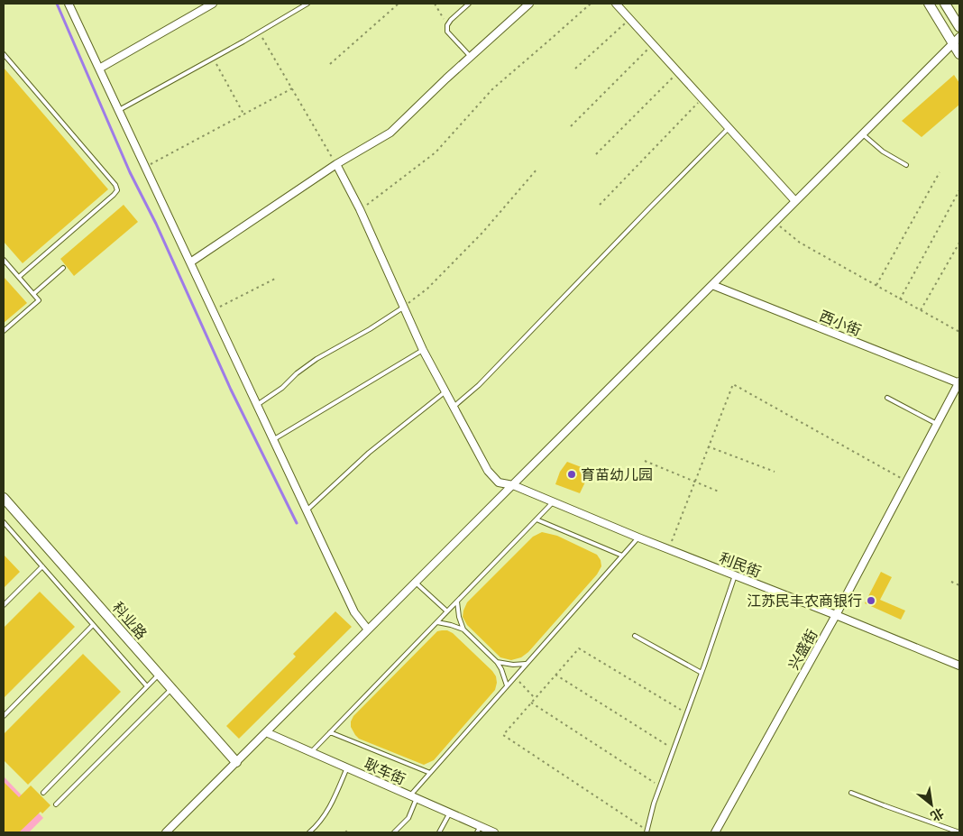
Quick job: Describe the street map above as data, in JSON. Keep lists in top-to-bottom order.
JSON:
{
  "streets": {
    "street": [
      "西小街",
      "利民街",
      "科业路",
      "兴盛街",
      "耿车街"
    ]
  },
  "crossings": [
    ["西小街", "兴盛街"],
    ["利民街", "兴盛街"]
  ],
  "places": ["育苗幼儿园", "江苏民丰农商银行"],
  "north": "bottom right"
}
